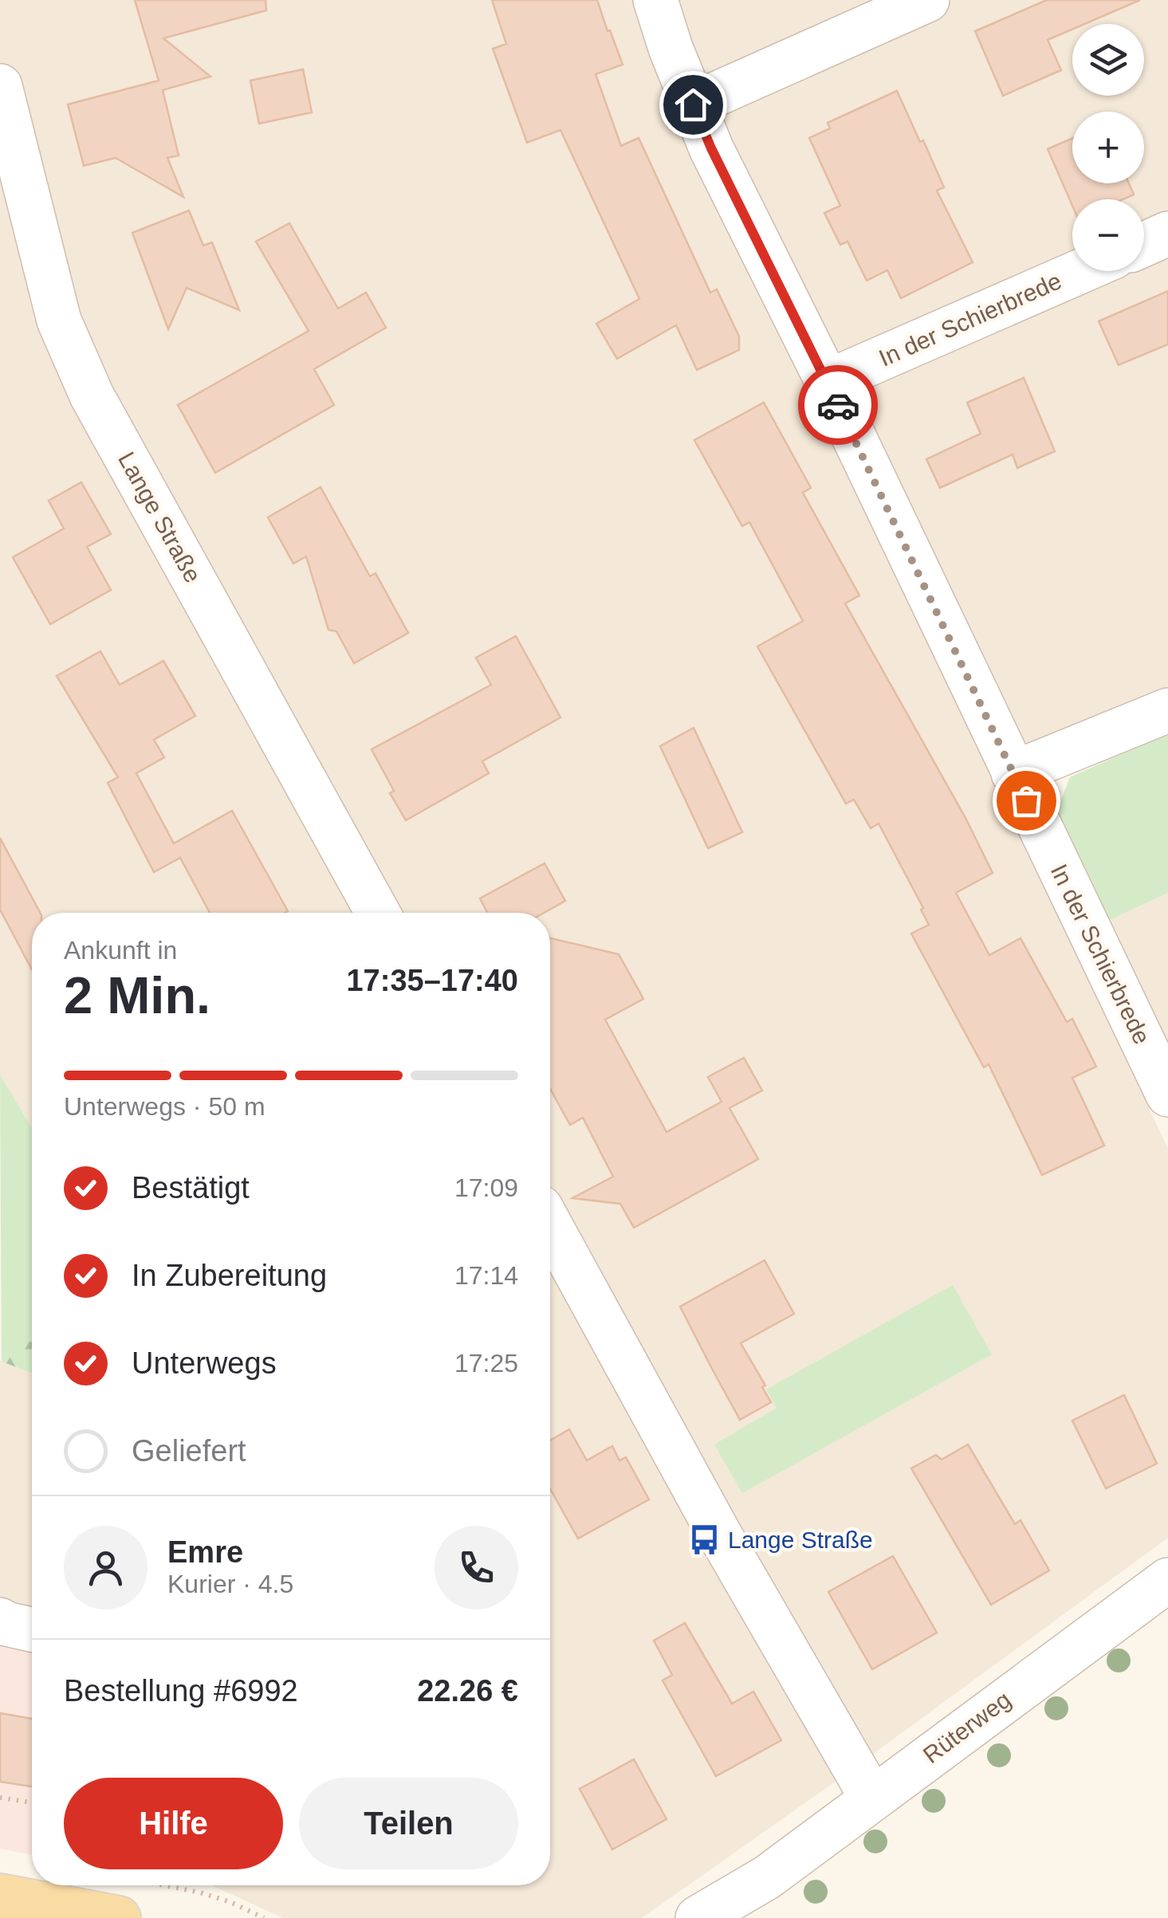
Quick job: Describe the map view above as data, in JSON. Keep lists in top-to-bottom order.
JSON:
{
  "streets": {
    "street": ["In der Schierbrede", "Lange Straße", "Rüterweg"]
  },
  "places": {
    "bus stop": ["Lange Straße"]
  },
  "page": {
    "map_buttons": ["+", "−"],
    "heading": ["2 Min.", "Ankunft in", "17:35–17:40"],
    "panel": [
      "Emre",
      "Kurier · 4.5",
      "Bestellung #6992",
      "22.26 €"
    ],
    "bar": "Unterwegs · 50 m",
    "list": [
      ["Bestätigt", "17:09"],
      ["In Zubereitung", "17:14"],
      ["Unterwegs", "17:25"],
      "Geliefert"
    ],
    "buttons": ["Hilfe", "Teilen"]
  }
}
